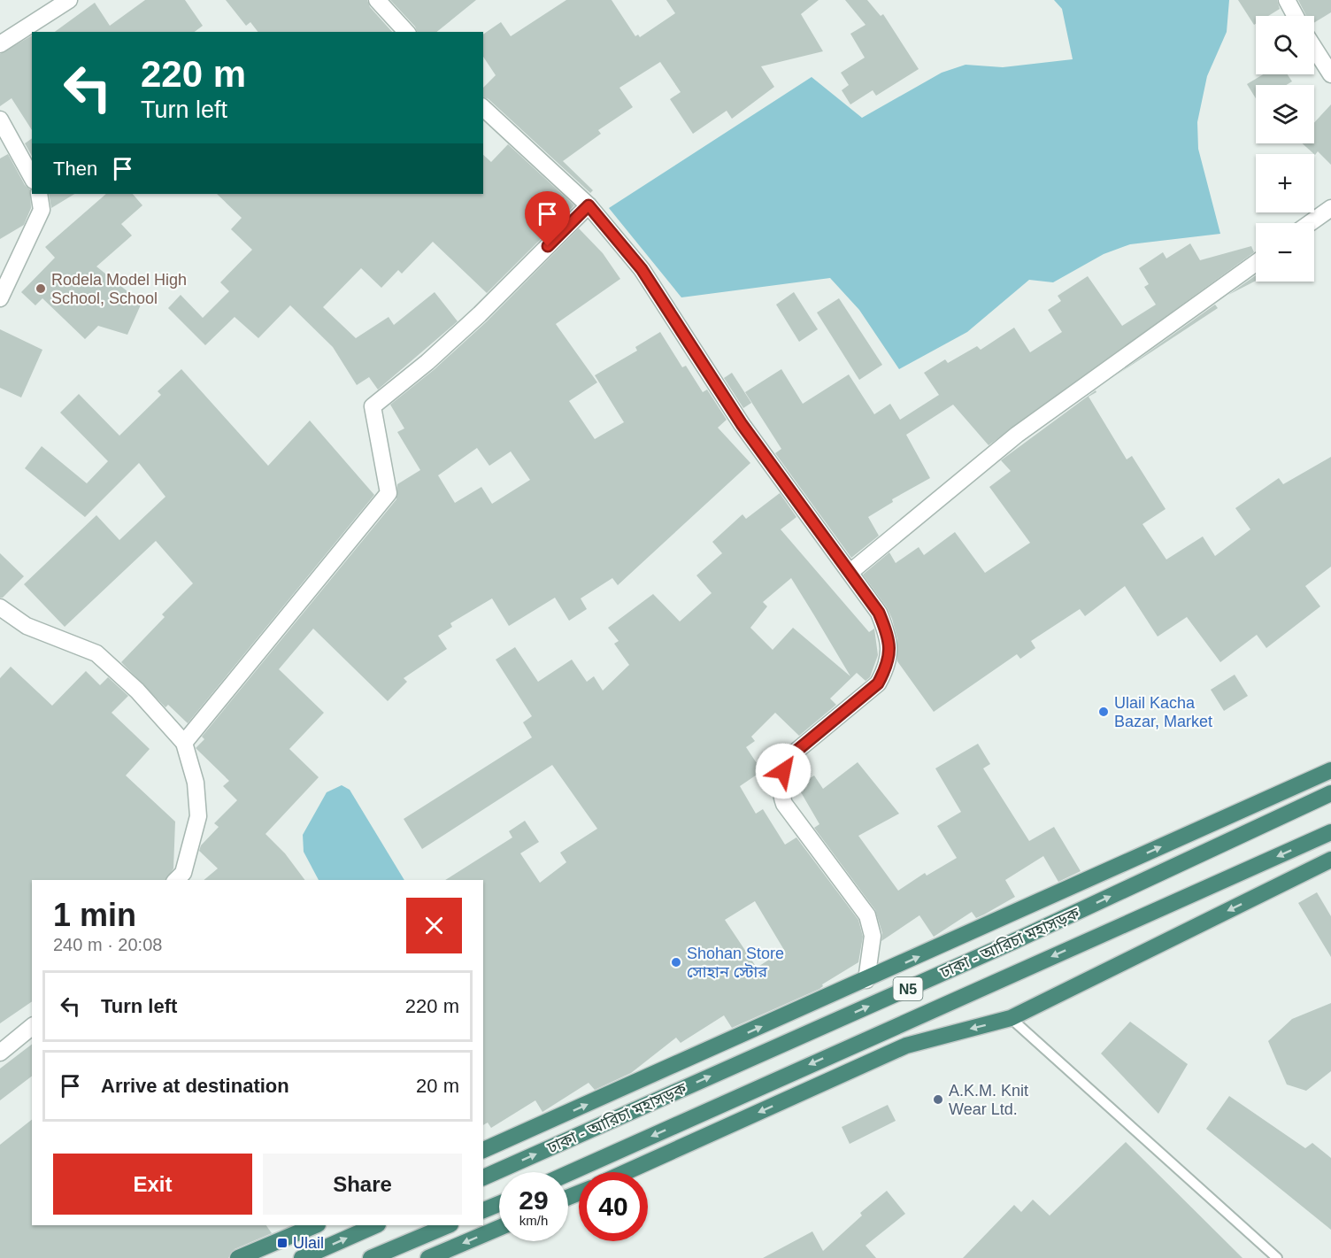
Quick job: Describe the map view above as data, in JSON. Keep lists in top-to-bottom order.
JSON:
{
  "streets": {
    "highway": ["ঢাকা - আরিচা মহাসড়ক", "N5"]
  },
  "places": {
    "other": [
      "Rodela Model High School, School",
      "Ulail Kacha Bazar, Market",
      "Shohan Store সোহান স্টোর",
      "A.K.M. Knit Wear Ltd."
    ],
    "transit": ["Ulail"]
  },
  "page": {
    "map_buttons": ["+", "−"],
    "turn": ["220 m", "Turn left"],
    "then": "Then",
    "heading": ["1 min", "240 m · 20:08"],
    "list": [
      {
        "name": "Turn left",
        "value": "220 m"
      },
      {
        "name": "Arrive at destination",
        "value": "20 m"
      }
    ],
    "buttons": ["Exit", "Share"],
    "speed": "29 km/h",
    "limit": "40"
  }
}
